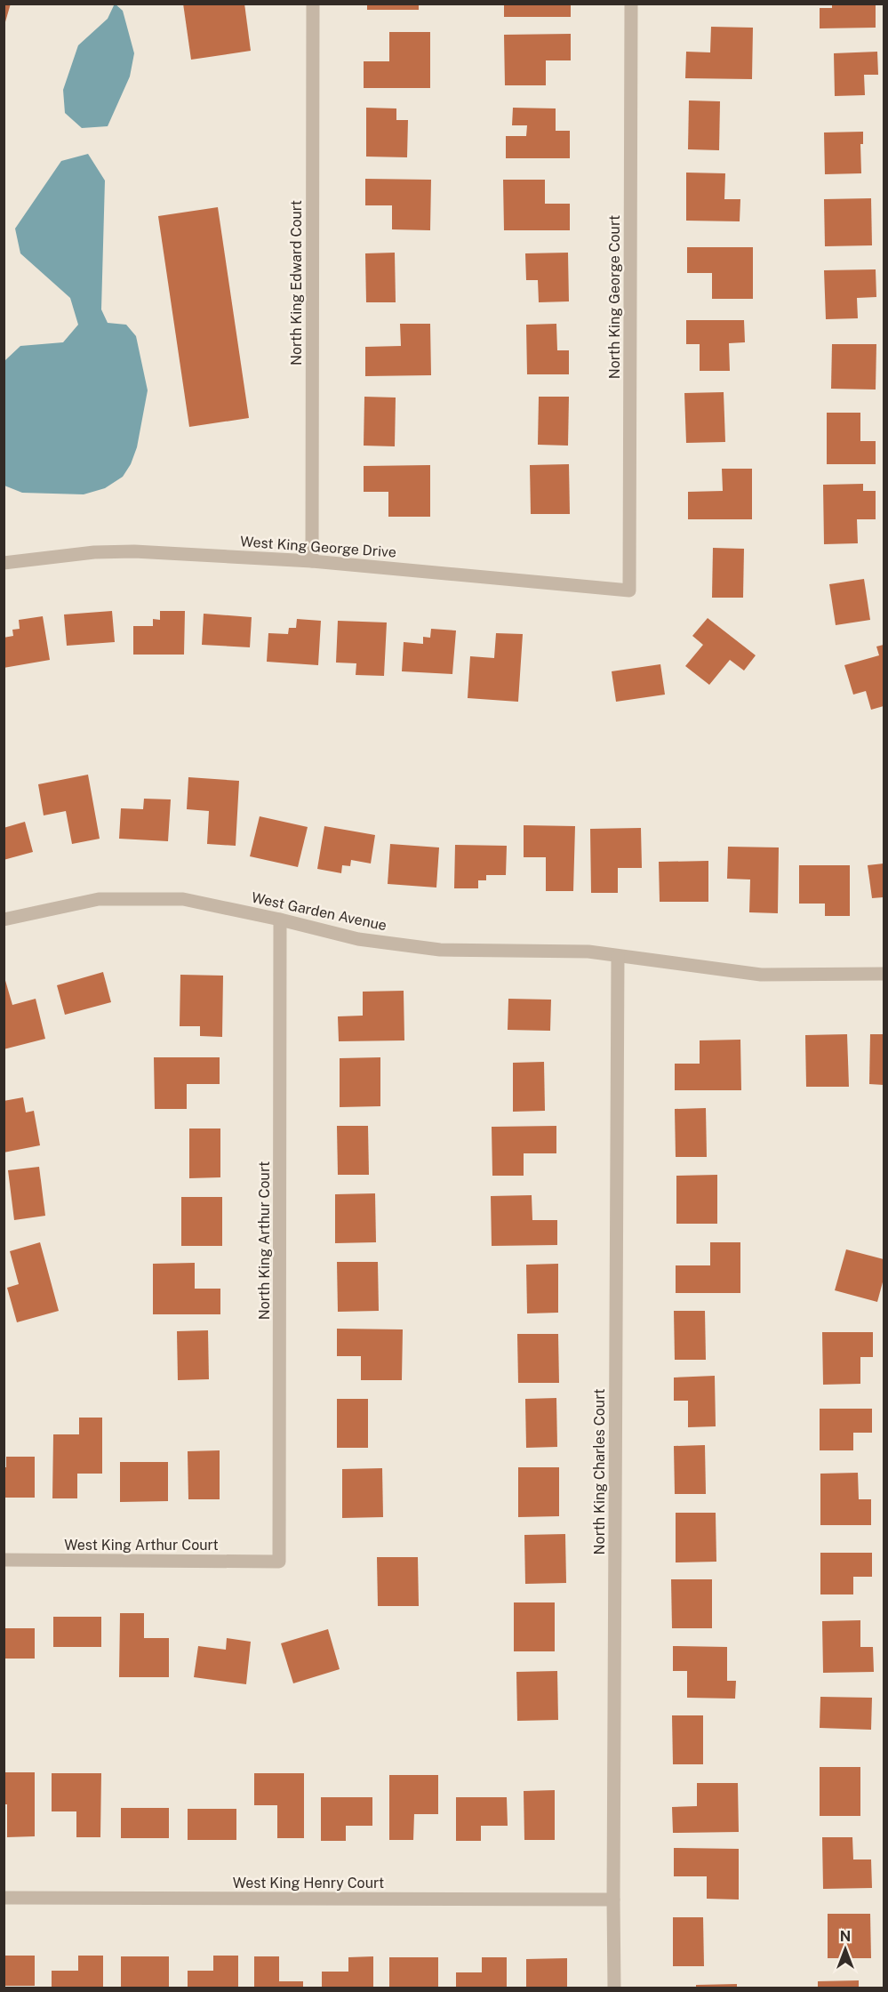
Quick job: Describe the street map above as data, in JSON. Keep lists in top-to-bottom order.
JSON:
{
  "streets": {
    "street": [
      "North King Edward Court",
      "North King George Court",
      "West King George Drive",
      "West Garden Avenue",
      "North King Arthur Court",
      "North King Charles Court",
      "West King Arthur Court",
      "West King Henry Court"
    ]
  },
  "crossings": [
    ["North King Edward Court", "West King George Drive"],
    ["North King George Court", "West King George Drive"],
    ["West Garden Avenue", "North King Arthur Court"],
    ["West Garden Avenue", "North King Charles Court"],
    ["North King Arthur Court", "West King Arthur Court"],
    ["North King Charles Court", "West King Henry Court"]
  ],
  "north": "top"
}
